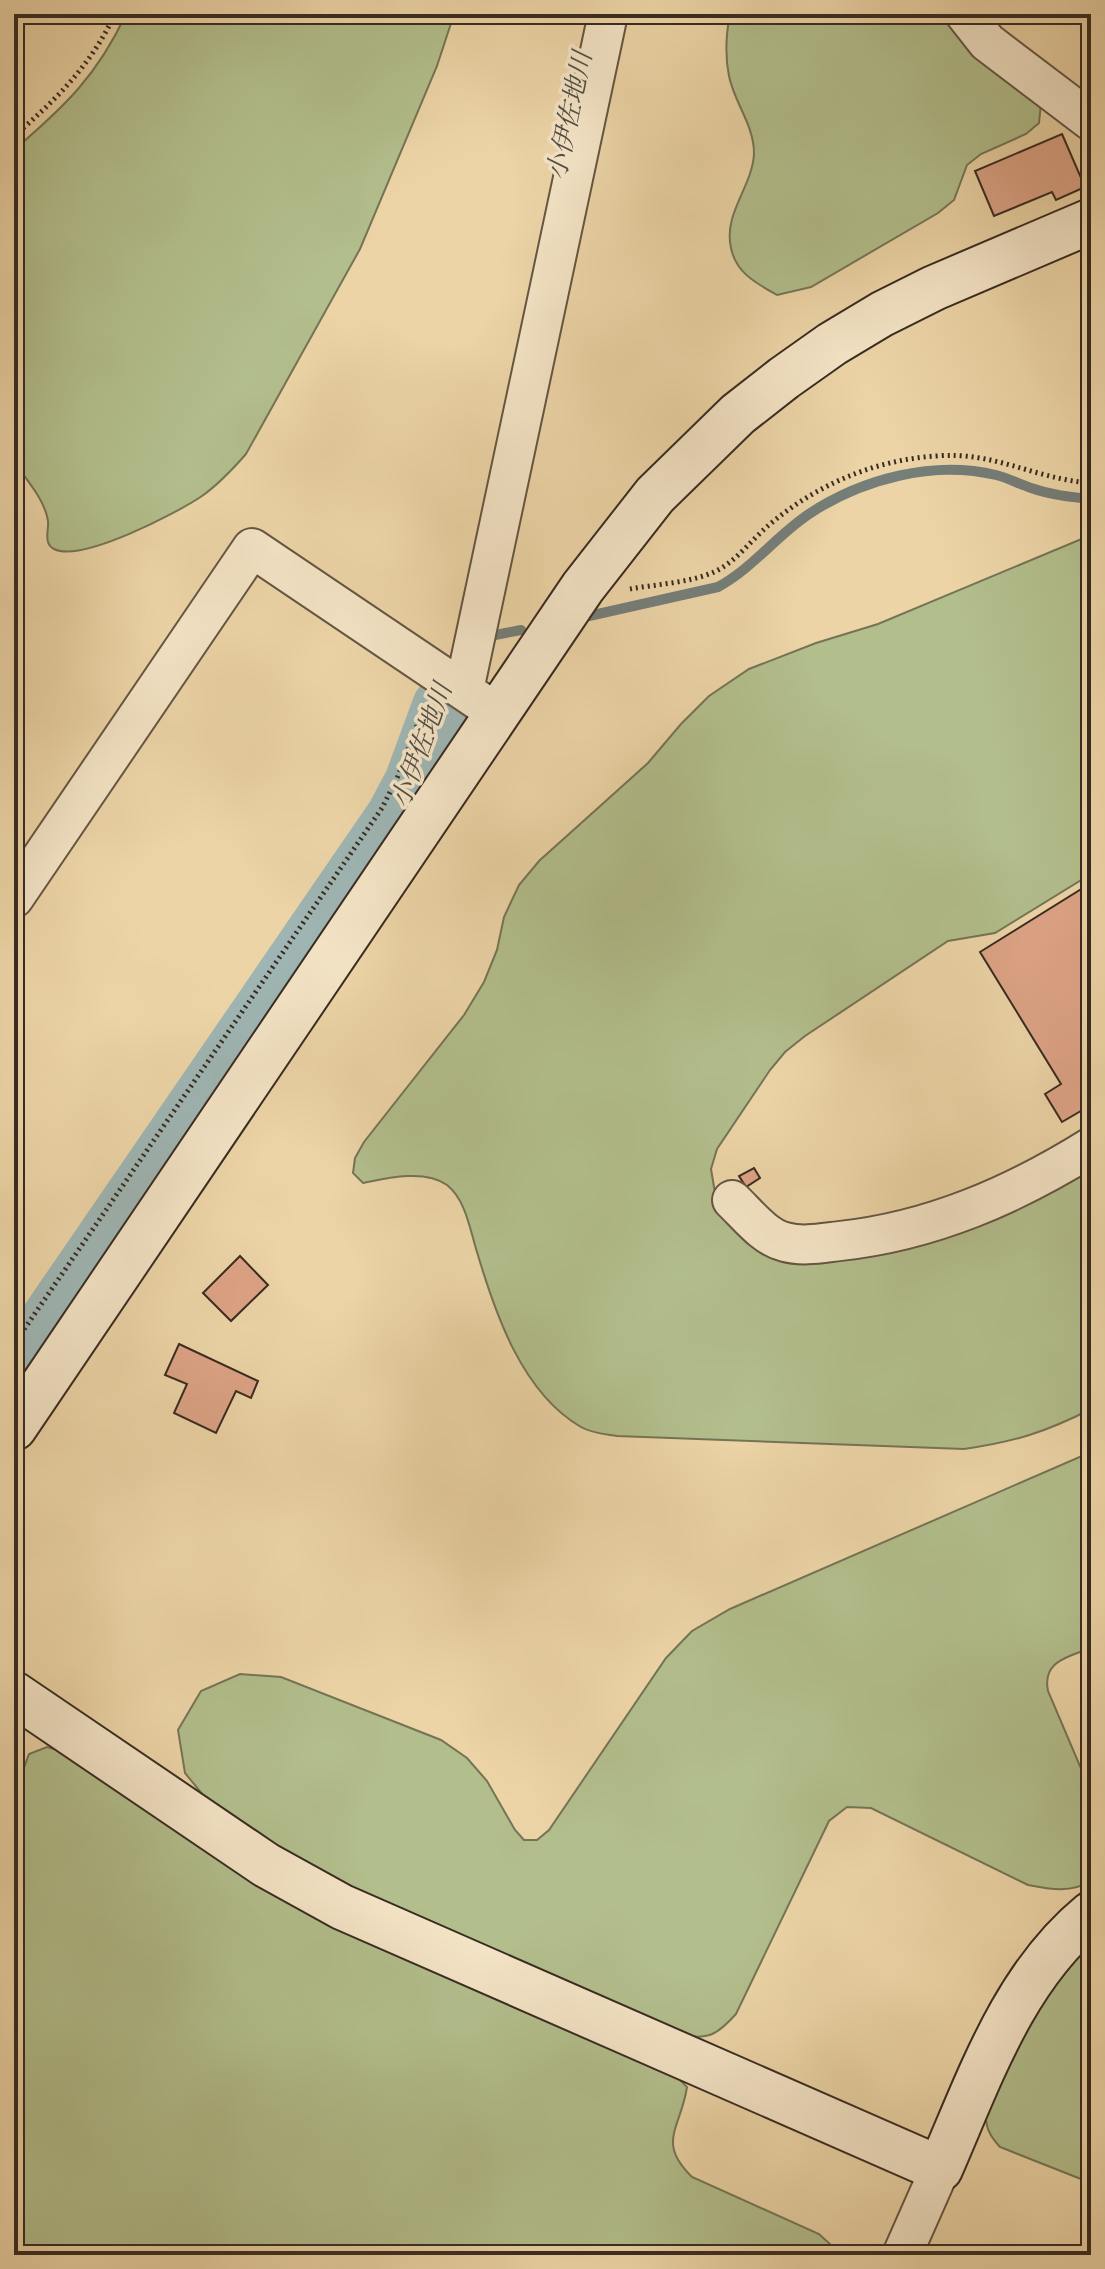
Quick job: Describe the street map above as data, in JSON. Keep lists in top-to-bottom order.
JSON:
{
  "water": ["小伊佐地川"]
}
